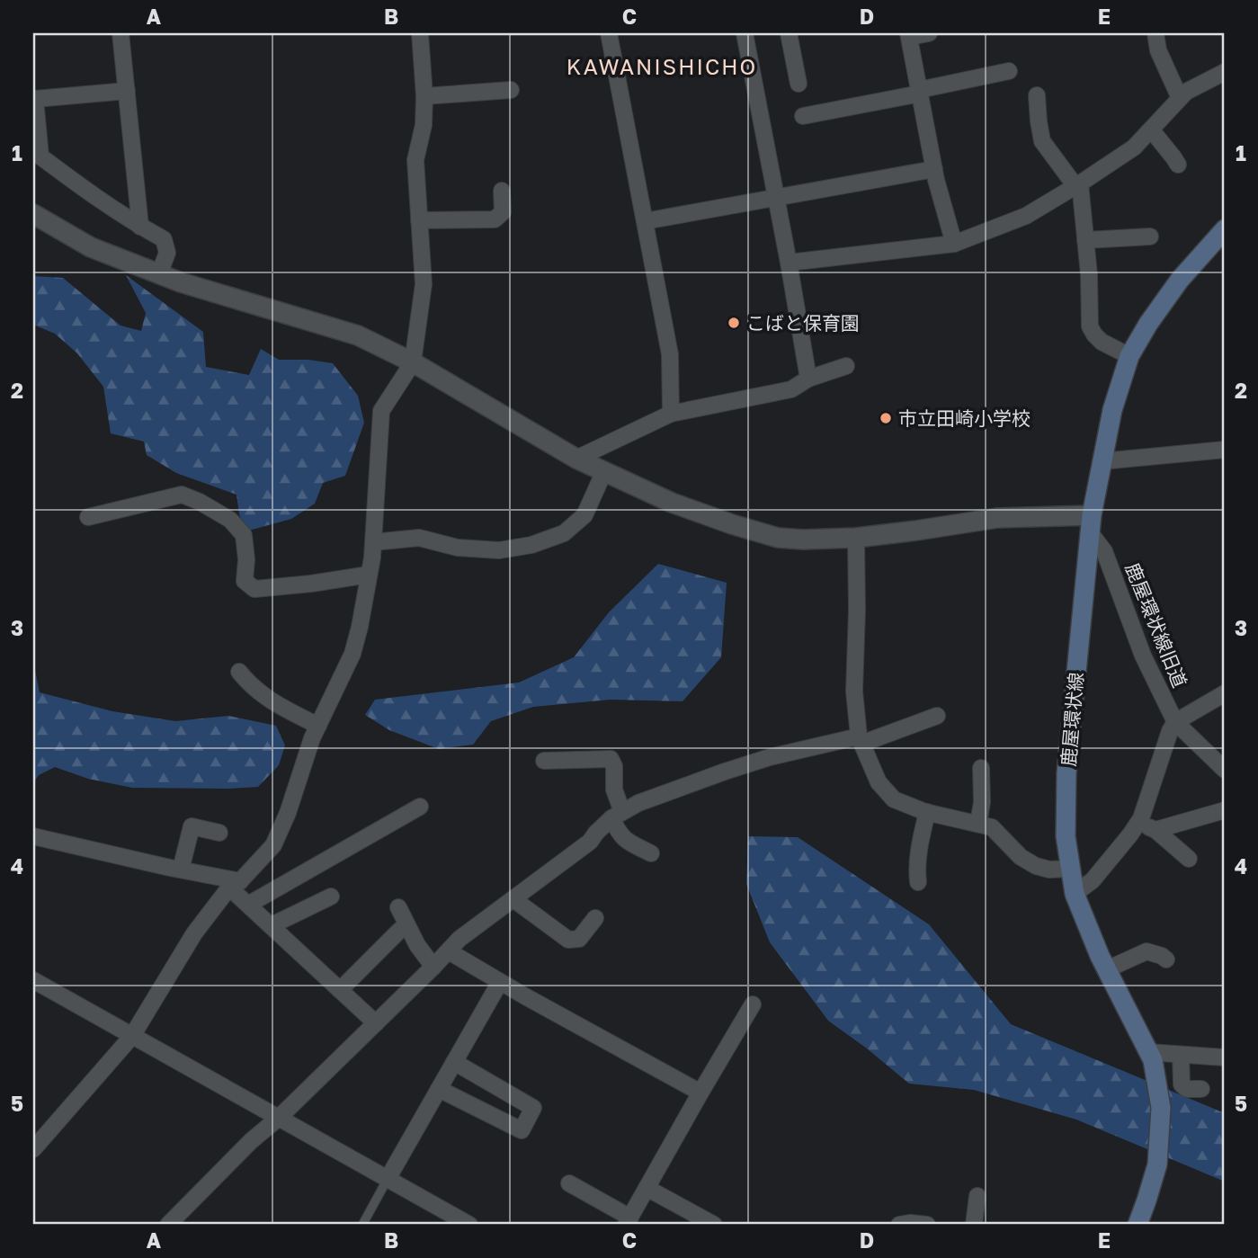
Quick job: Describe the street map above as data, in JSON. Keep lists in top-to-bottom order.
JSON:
{
  "streets": {
    "main road": ["鹿屋環状線"],
    "street": ["鹿屋環状線旧道"]
  },
  "crossings": [
    ["鹿屋環状線旧道", "鹿屋環状線"]
  ],
  "districts": ["KAWANISHICHO"],
  "places": ["こばと保育園", "市立田崎小学校"],
  "grid": {
    "columns": [
      "A",
      "B",
      "C",
      "D",
      "E"
    ],
    "rows": [
      "1",
      "2",
      "3",
      "4",
      "5"
    ]
  }
}
